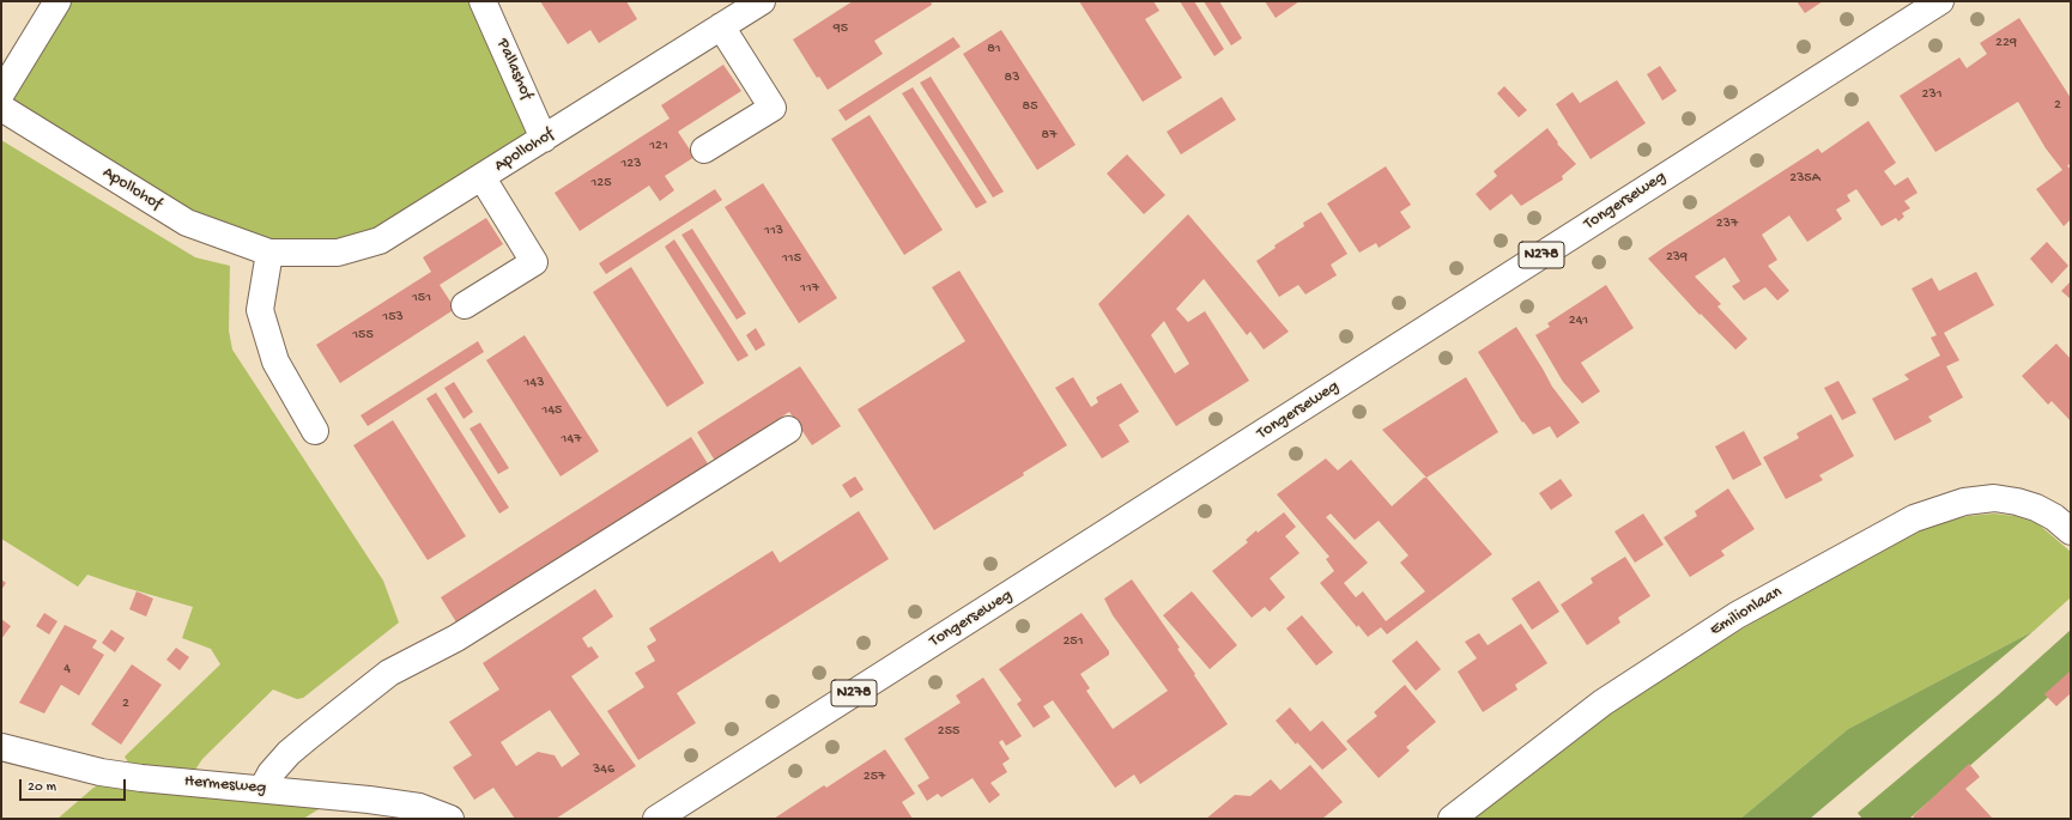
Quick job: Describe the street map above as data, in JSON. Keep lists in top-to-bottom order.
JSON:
{
  "streets": {
    "street": [
      "Pallashof",
      "Apollohof",
      "Tongerseweg",
      "N278",
      "Emilionlaan",
      "Hermesweg"
    ]
  },
  "crossings": [
    ["Pallashof", "Apollohof"]
  ],
  "house_numbers": [
    "95",
    "229",
    "81",
    "83",
    "231",
    "2",
    "85",
    "87",
    "121",
    "123",
    "235A",
    "125",
    "237",
    "113",
    "239",
    "115",
    "117",
    "151",
    "153",
    "241",
    "155",
    "143",
    "145",
    "147",
    "251",
    "4",
    "2",
    "255",
    "346",
    "257"
  ],
  "scale_bar": "20 m"
}
